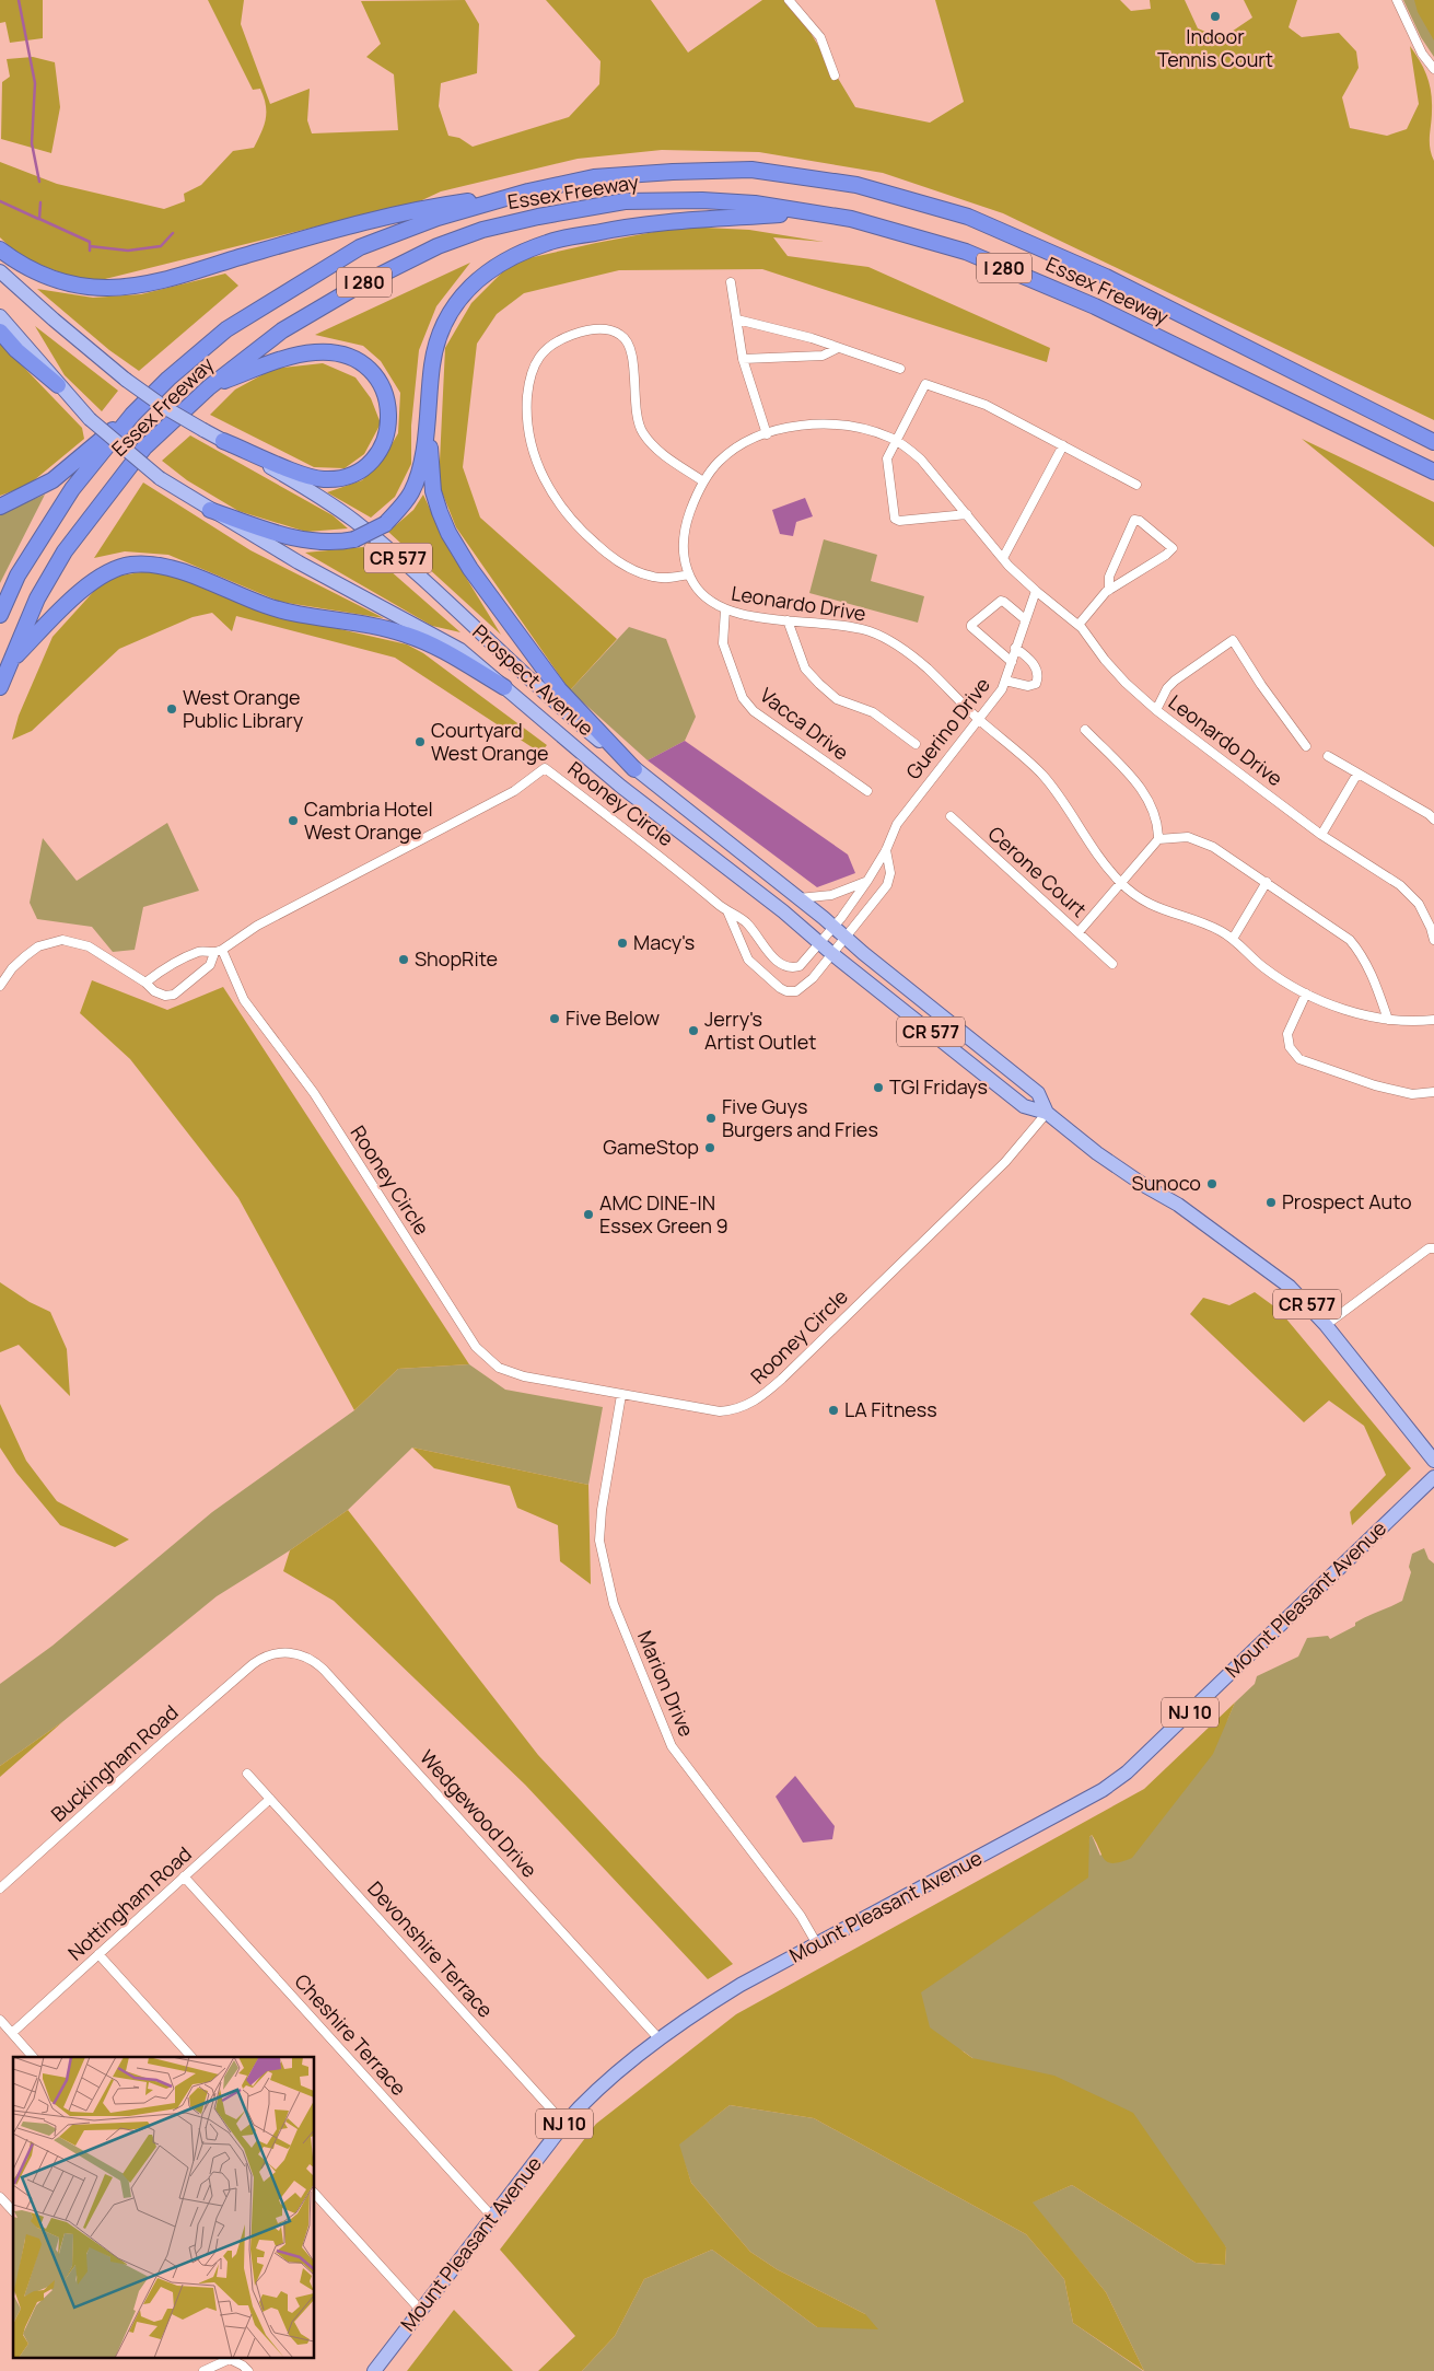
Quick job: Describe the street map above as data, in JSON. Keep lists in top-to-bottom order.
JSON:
{
  "streets": {
    "highway": ["Essex Freeway", "I 280"],
    "main road": [
      "CR 577",
      "Prospect Avenue",
      "Mount Pleasant Avenue",
      "NJ 10"
    ],
    "street": [
      "Leonardo Drive",
      "Vacca Drive",
      "Guerino Drive",
      "Rooney Circle",
      "Cerone Court",
      "Marion Drive",
      "Buckingham Road",
      "Wedgewood Drive",
      "Nottingham Road",
      "Devonshire Terrace",
      "Cheshire Terrace"
    ]
  },
  "crossings": [
    ["Leonardo Drive", "Vacca Drive"],
    ["Leonardo Drive", "Guerino Drive"],
    ["Leonardo Drive", "Cerone Court"],
    ["Prospect Avenue", "Guerino Drive"],
    ["Prospect Avenue", "Rooney Circle"],
    ["Guerino Drive", "Rooney Circle"],
    ["Rooney Circle", "Marion Drive"],
    ["Mount Pleasant Avenue", "Marion Drive"],
    ["Mount Pleasant Avenue", "Wedgewood Drive"],
    ["Mount Pleasant Avenue", "Devonshire Terrace"],
    ["Mount Pleasant Avenue", "Cheshire Terrace"],
    ["Buckingham Road", "Wedgewood Drive"],
    ["Nottingham Road", "Devonshire Terrace"],
    ["Nottingham Road", "Cheshire Terrace"]
  ],
  "places": [
    "Indoor Tennis Court",
    "West Orange Public Library",
    "Courtyard West Orange",
    "Cambria Hotel West Orange",
    "Macy's",
    "ShopRite",
    "Five Below",
    "Jerry's Artist Outlet",
    "TGI Fridays",
    "Five Guys Burgers and Fries",
    "GameStop",
    "Sunoco",
    "Prospect Auto",
    "AMC DINE-IN Essex Green 9",
    "LA Fitness"
  ]
}
